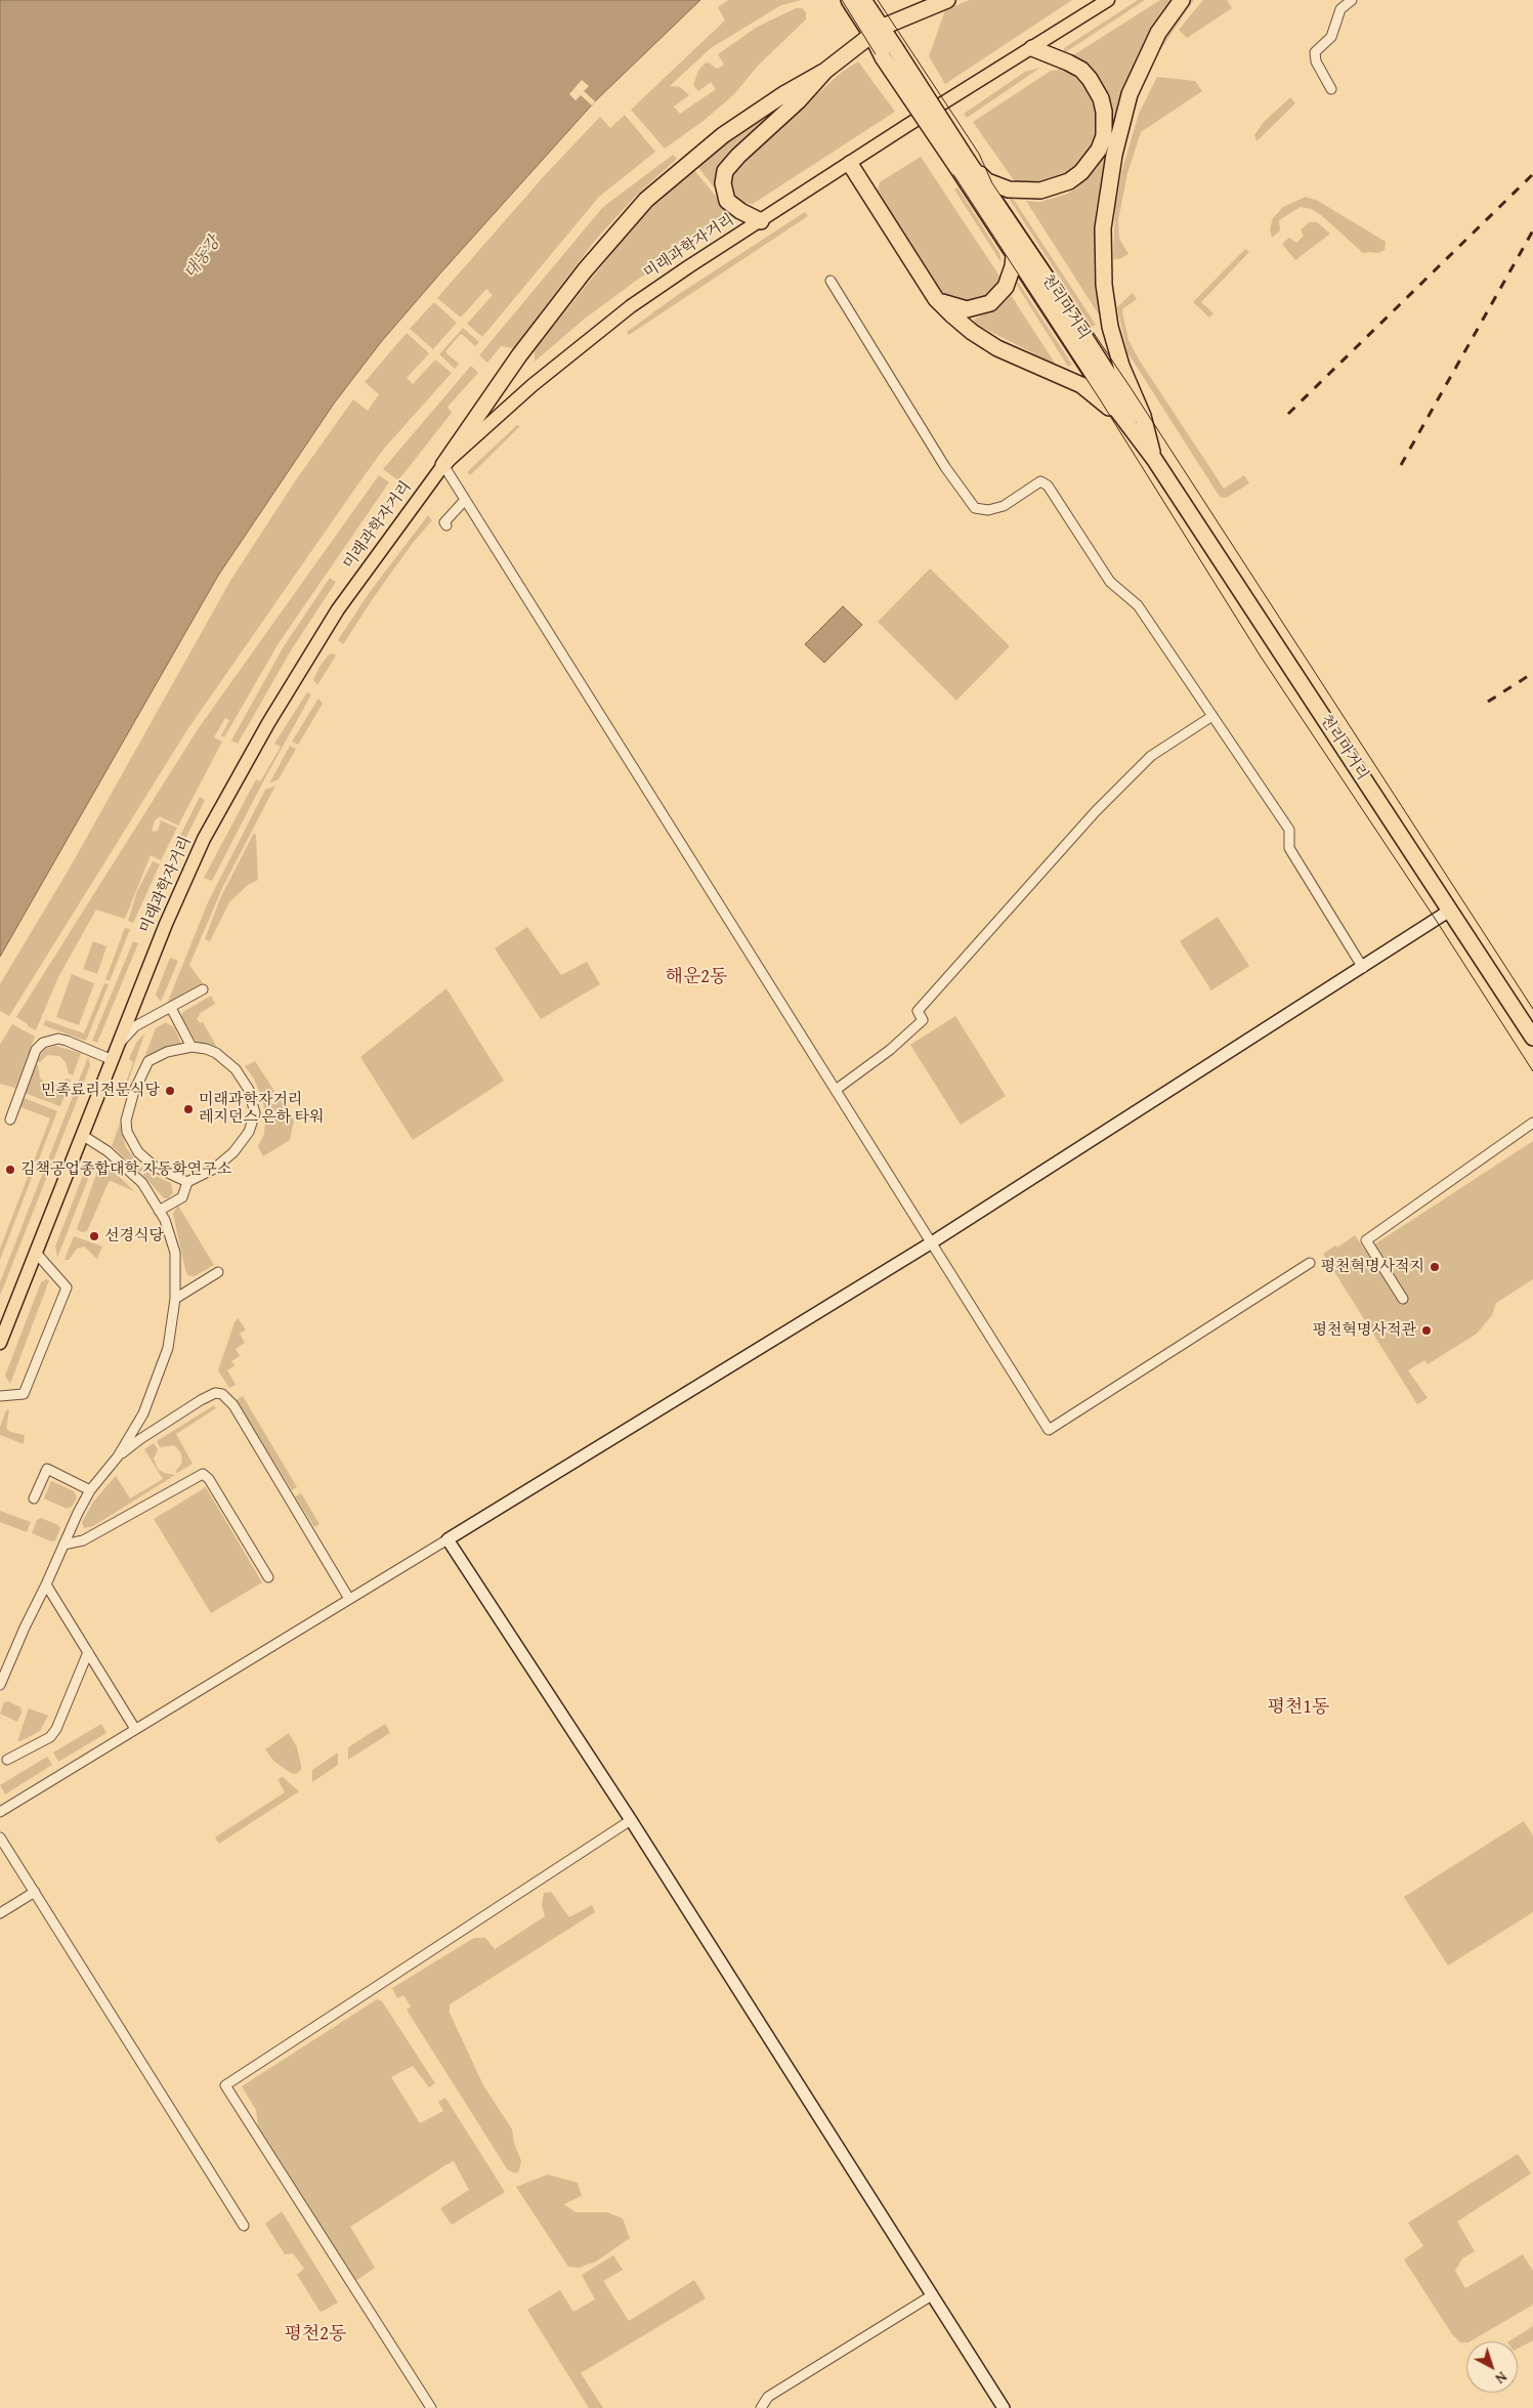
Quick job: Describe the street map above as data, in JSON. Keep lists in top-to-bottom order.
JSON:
{
  "streets": {
    "highway": ["천리마거리"],
    "main road": ["미래과학자거리"]
  },
  "districts": ["해운2동", "평천1동", "평천2동"],
  "water": ["대동강"],
  "places": [
    "민족료리전문식당",
    "미래과학자거리 레지던스 은하 타워",
    "김책공업종합대학 자동화연구소",
    "선경식당",
    "평천혁명사적지",
    "평천혁명사적관"
  ],
  "north": "bottom right"
}
